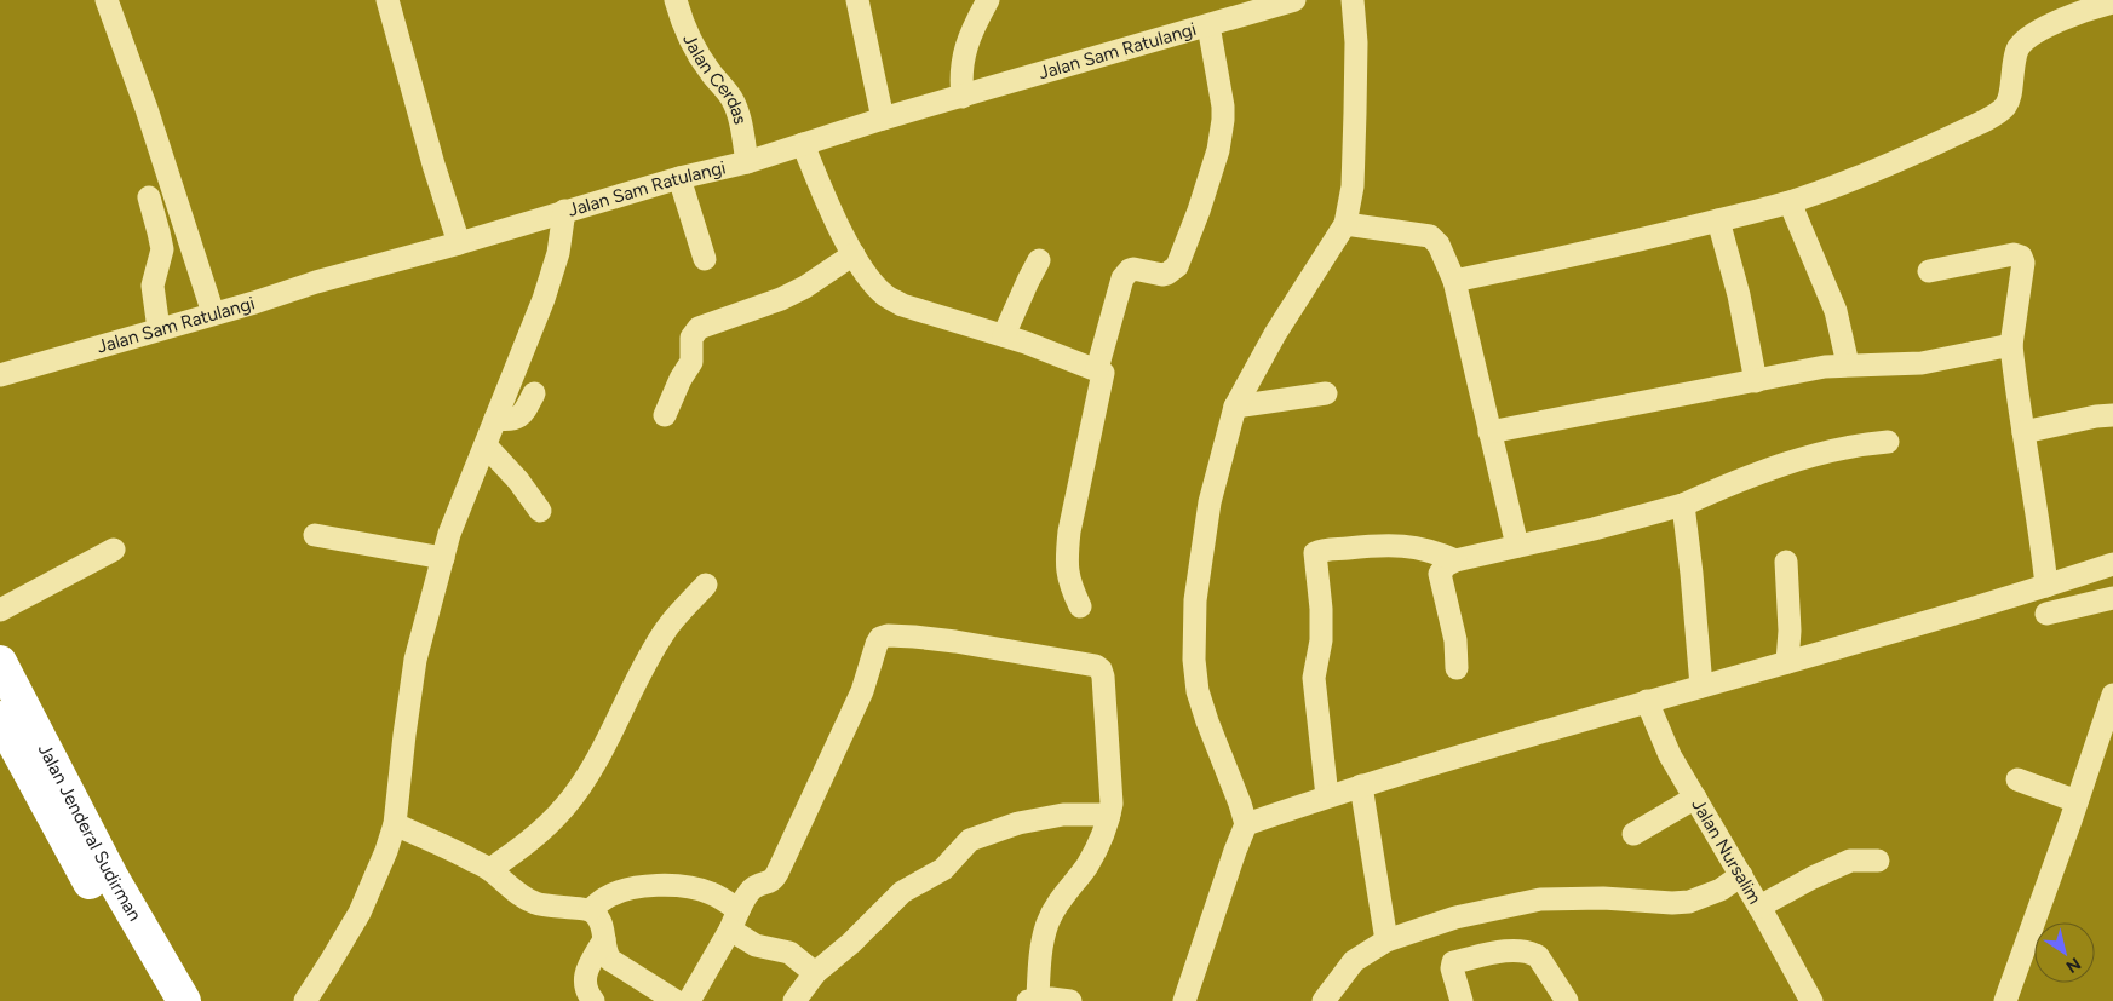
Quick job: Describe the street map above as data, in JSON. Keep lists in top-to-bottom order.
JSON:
{
  "streets": {
    "highway": ["Jalan Jenderal Sudirman"],
    "street": ["Jalan Sam Ratulangi", "Jalan Cerdas", "Jalan Nursalim"]
  },
  "crossings": [
    ["Jalan Sam Ratulangi", "Jalan Cerdas"]
  ],
  "north": "bottom right"
}
